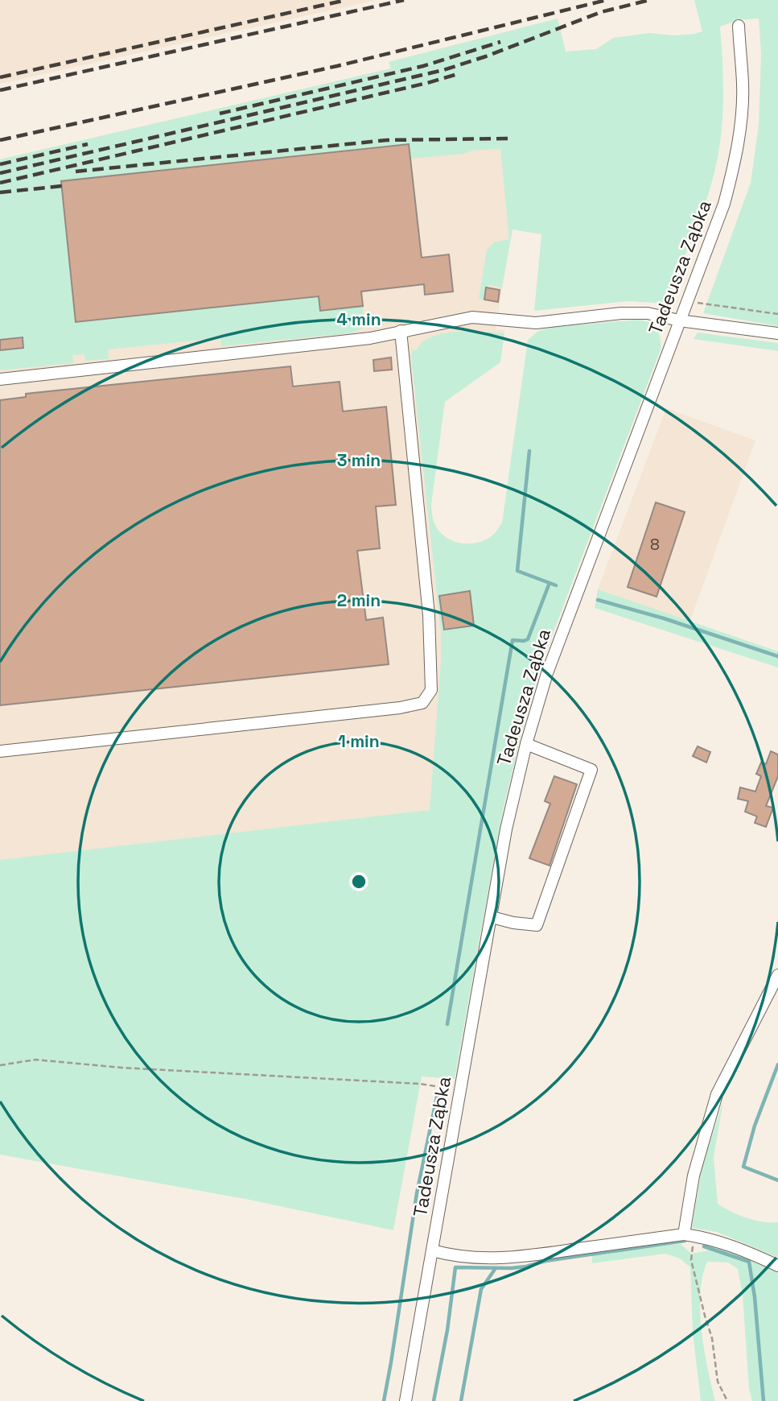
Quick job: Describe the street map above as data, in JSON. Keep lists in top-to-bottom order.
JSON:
{
  "streets": {
    "street": ["Tadeusza Ząbka"]
  },
  "house_numbers": ["8"],
  "rings": [
    "4 min",
    "3 min",
    "2 min",
    "1 min"
  ]
}
